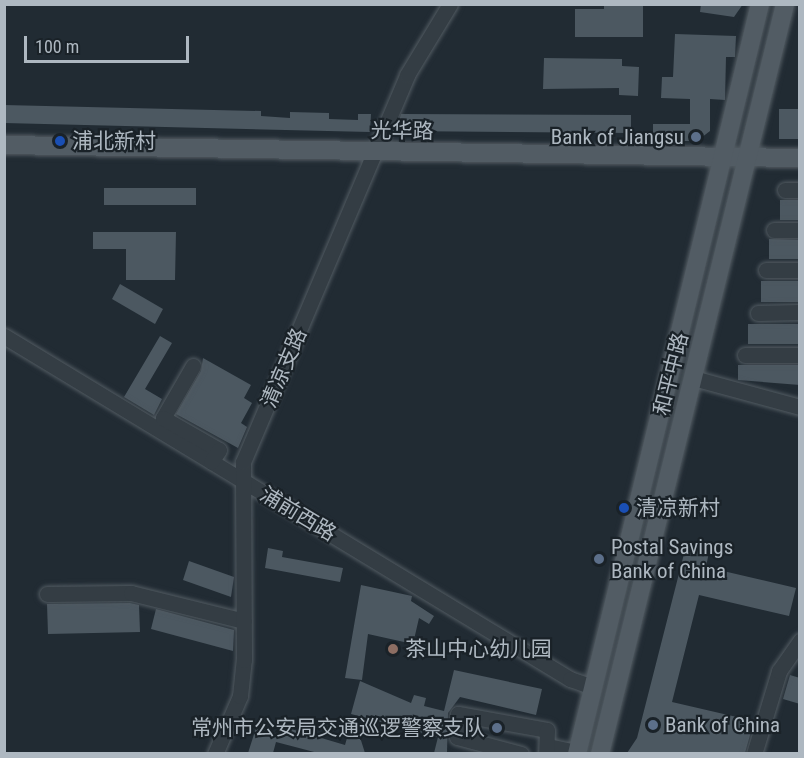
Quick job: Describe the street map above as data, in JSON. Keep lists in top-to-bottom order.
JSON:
{
  "streets": {
    "main road": ["光华路", "和平中路"],
    "street": ["清凉支路", "浦前西路"]
  },
  "crossings": [
    ["光华路", "清凉支路"],
    ["光华路", "和平中路"],
    ["清凉支路", "浦前西路"],
    ["和平中路", "浦前西路"]
  ],
  "places": [
    "Bank of Jiangsu",
    "浦北新村",
    "清凉新村",
    "Postal Savings Bank of China",
    "茶山中心幼儿园",
    "Bank of China",
    "常州市公安局交通巡逻警察支队"
  ],
  "scale_bar": "100 m"
}
